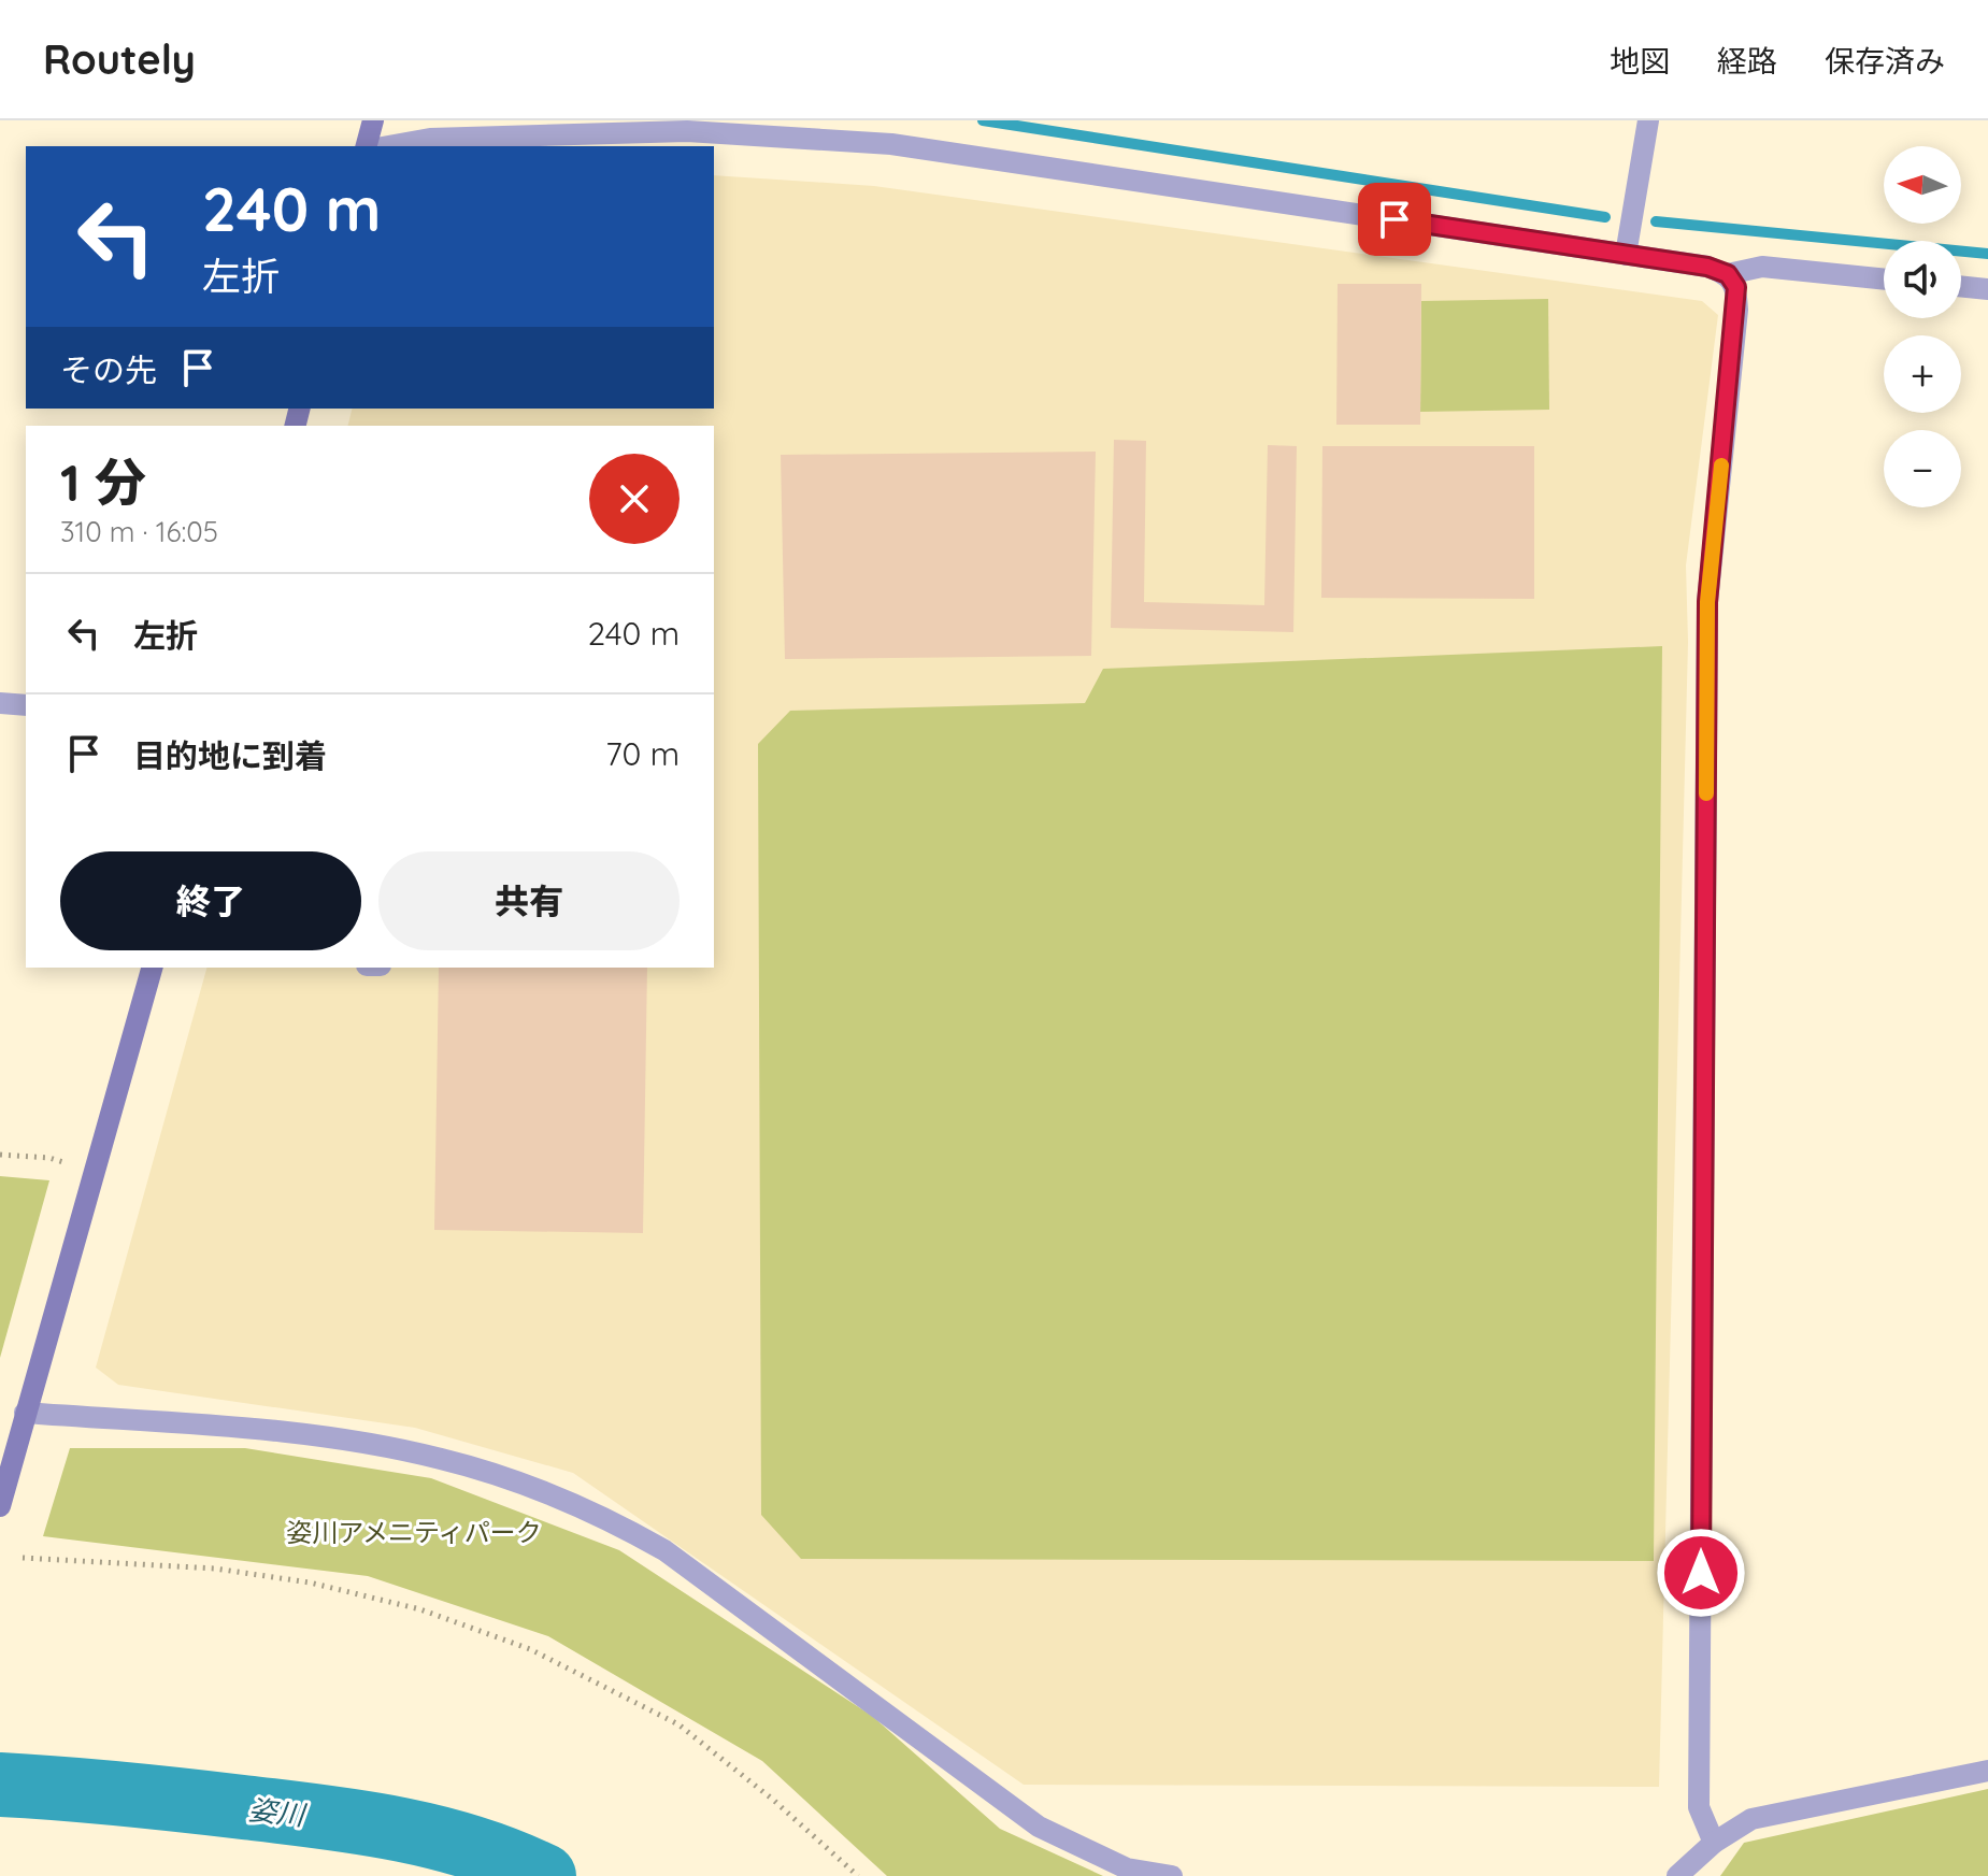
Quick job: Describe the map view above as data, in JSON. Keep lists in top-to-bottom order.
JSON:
{
  "water": ["姿川"],
  "parks": ["姿川アメニティパーク"],
  "north": "left",
  "page": {
    "header": "Routely",
    "nav": ["地図", "経路", "保存済み"],
    "map_buttons": ["+", "−"],
    "turn": ["240 m", "左折"],
    "then": "その先",
    "heading": ["1 分", "310 m · 16:05"],
    "list": [
      {
        "name": "左折",
        "value": "240 m"
      },
      {
        "name": "目的地に到着",
        "value": "70 m"
      }
    ],
    "buttons": ["終了", "共有"]
  }
}
